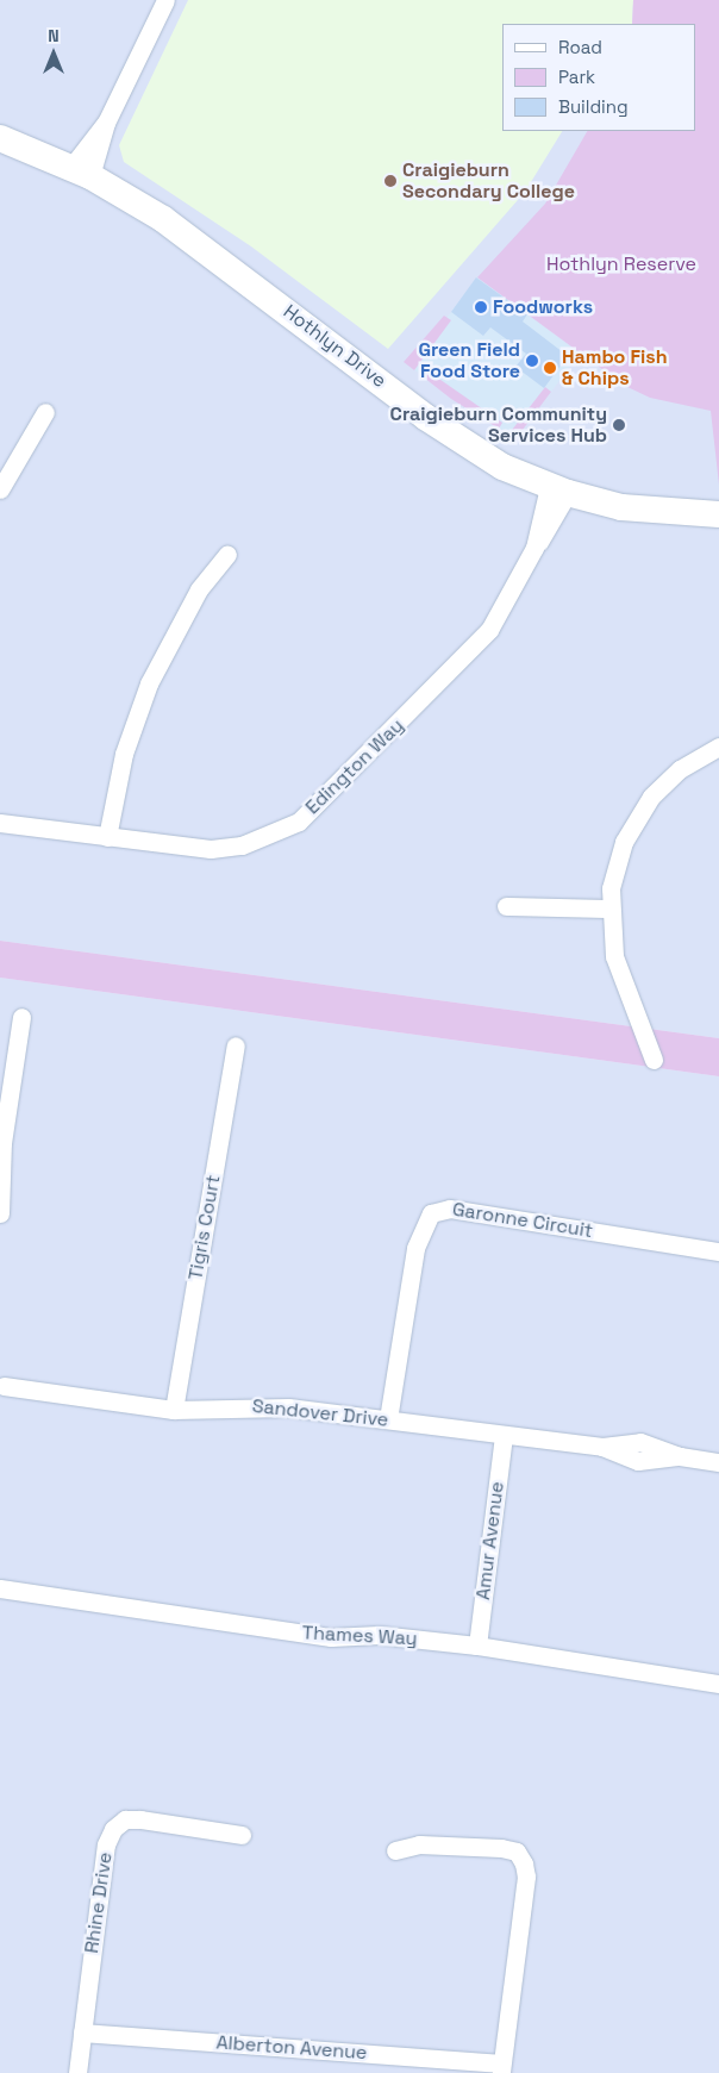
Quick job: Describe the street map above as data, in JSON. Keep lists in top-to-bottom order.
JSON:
{
  "streets": {
    "street": [
      "Hothlyn Drive",
      "Edington Way",
      "Garonne Circuit",
      "Tigris Court",
      "Sandover Drive",
      "Amur Avenue",
      "Thames Way",
      "Rhine Drive",
      "Alberton Avenue"
    ]
  },
  "crossings": [
    ["Hothlyn Drive", "Edington Way"],
    ["Garonne Circuit", "Sandover Drive"],
    ["Tigris Court", "Sandover Drive"],
    ["Sandover Drive", "Amur Avenue"],
    ["Amur Avenue", "Thames Way"],
    ["Rhine Drive", "Alberton Avenue"]
  ],
  "parks": ["Hothlyn Reserve"],
  "places": [
    "Craigieburn Secondary College",
    "Foodworks",
    "Green Field Food Store",
    "Hambo Fish & Chips",
    "Craigieburn Community Services Hub"
  ],
  "legend": ["Road", "Park", "Building"],
  "north": "top"
}
